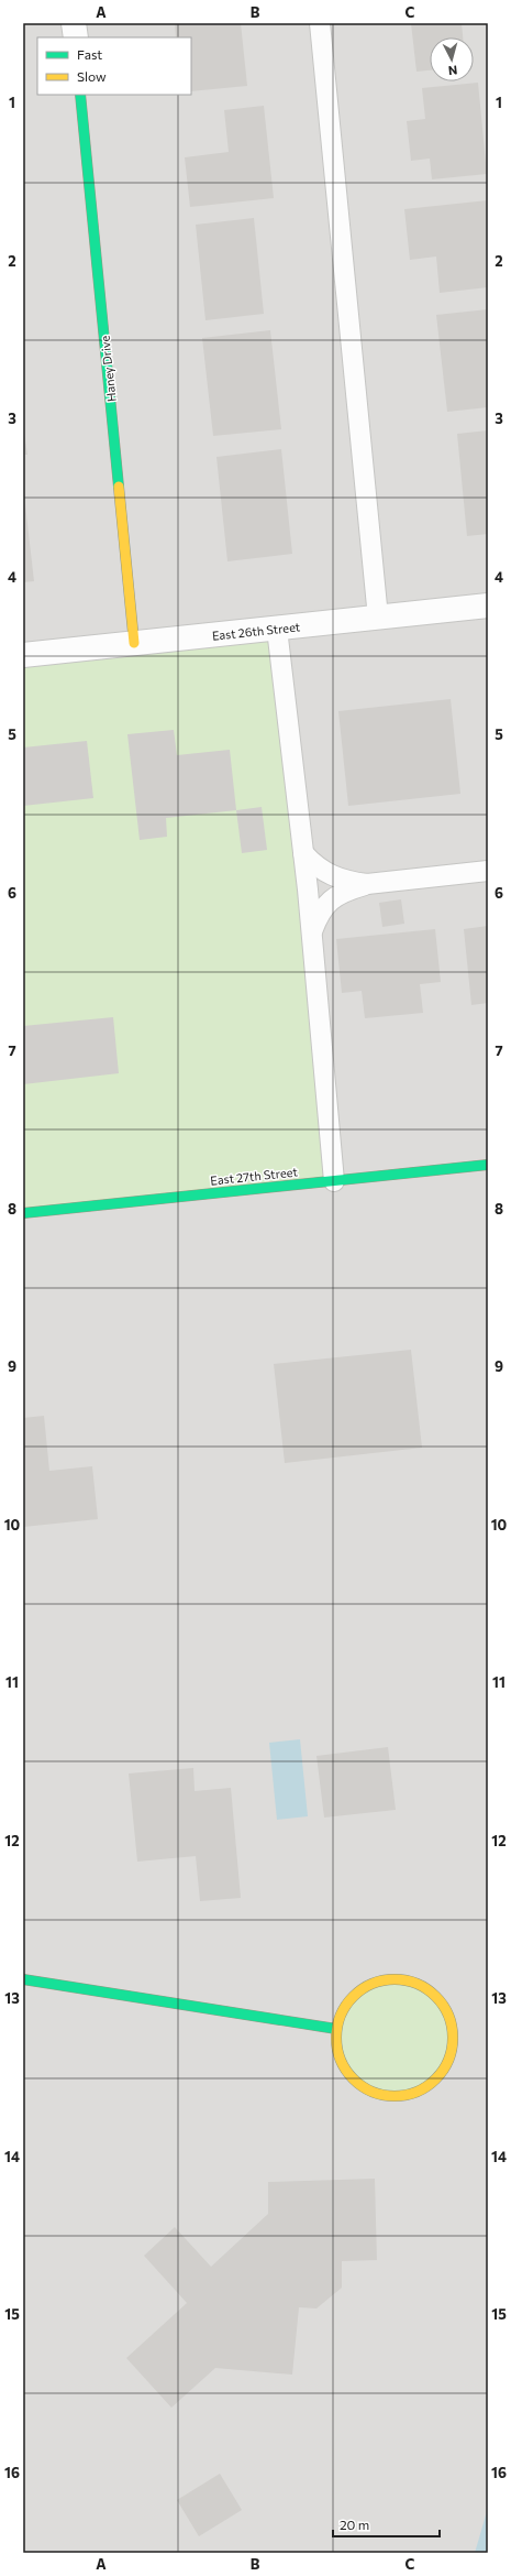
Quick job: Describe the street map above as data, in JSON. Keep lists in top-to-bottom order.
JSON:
{
  "streets": {
    "street": ["Haney Drive", "East 26th Street", "East 27th Street"]
  },
  "crossings": [
    ["Haney Drive", "East 26th Street"]
  ],
  "legend": ["Fast", "Slow"],
  "scale_bar": "20 m",
  "north": "bottom",
  "grid": {
    "columns": ["A", "B", "C"],
    "rows": [
      "1",
      "2",
      "3",
      "4",
      "5",
      "6",
      "7",
      "8",
      "9",
      "10",
      "11",
      "12",
      "13",
      "14",
      "15",
      "16"
    ]
  }
}
